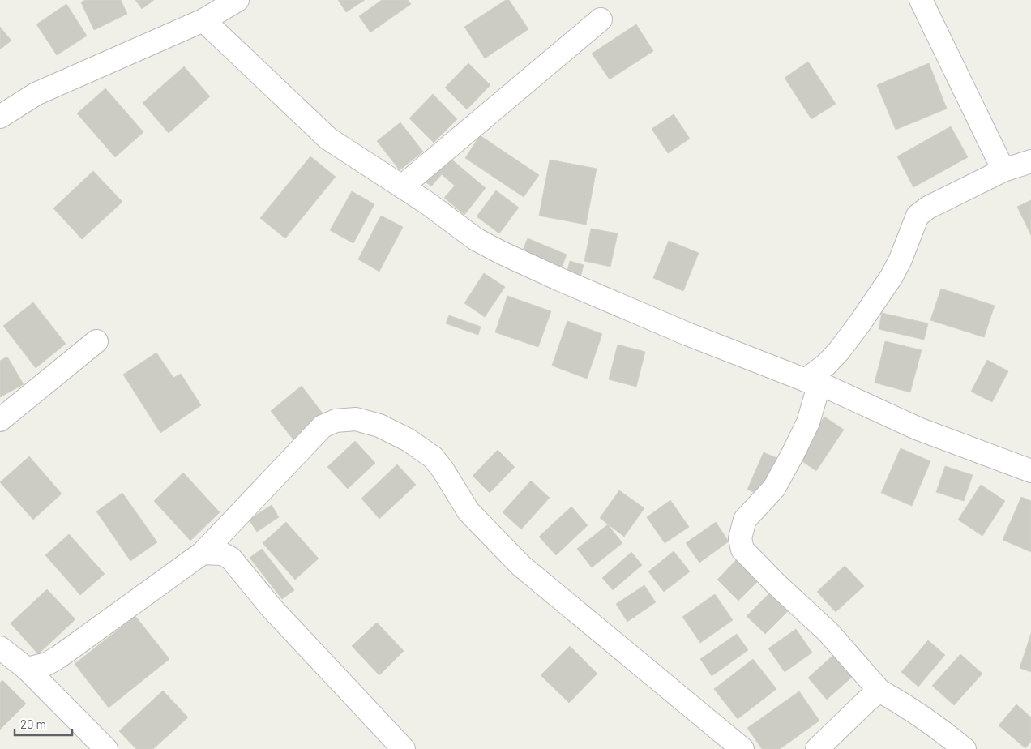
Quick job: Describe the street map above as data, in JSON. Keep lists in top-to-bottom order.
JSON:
{
  "scale_bar": "20 m"
}
